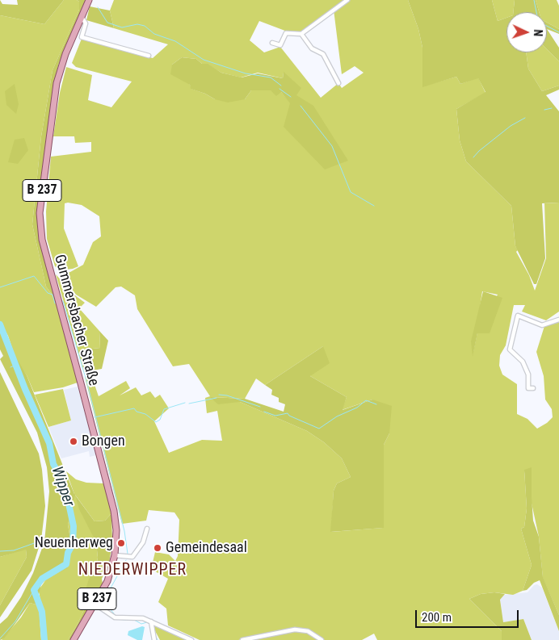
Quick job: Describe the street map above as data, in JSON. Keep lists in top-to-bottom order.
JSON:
{
  "streets": {
    "main road": ["B 237", "Gummersbacher Straße"]
  },
  "districts": ["NIEDERWIPPER"],
  "water": ["Wipper"],
  "places": ["Bongen", "Neuenherweg", "Gemeindesaal"],
  "scale_bar": "200 m",
  "north": "right"
}
